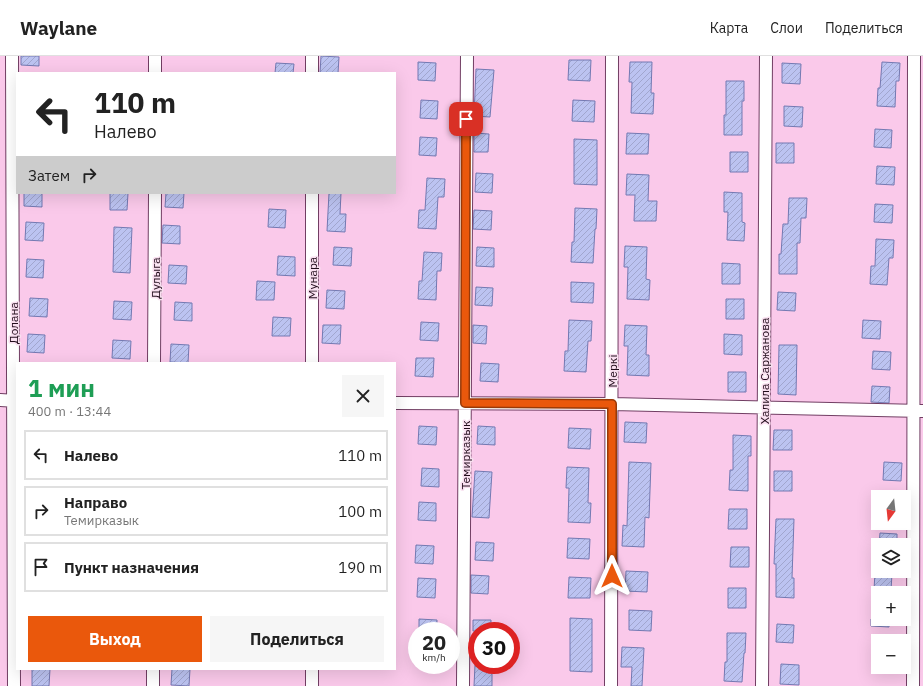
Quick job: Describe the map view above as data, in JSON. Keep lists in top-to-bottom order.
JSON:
{
  "streets": {
    "street": [
      "Дулыга",
      "Мунара",
      "Долана",
      "Меркі",
      "Халила Саржанова",
      "Темирказык"
    ]
  },
  "north": "bottom",
  "page": {
    "header": "Waylane",
    "nav": ["Карта", "Слои", "Поделиться"],
    "turn": ["110 m", "Налево"],
    "then": "Затем",
    "heading": ["1 мин", "400 m · 13:44"],
    "list": [
      {
        "name": "Налево",
        "value": "110 m"
      },
      {
        "name": "Направо",
        "note": "Темирказык",
        "value": "100 m"
      },
      {
        "name": "Пункт назначения",
        "value": "190 m"
      }
    ],
    "map_buttons": ["+", "−"],
    "buttons": ["Выход", "Поделиться"],
    "speed": "20 km/h",
    "limit": "30"
  }
}
